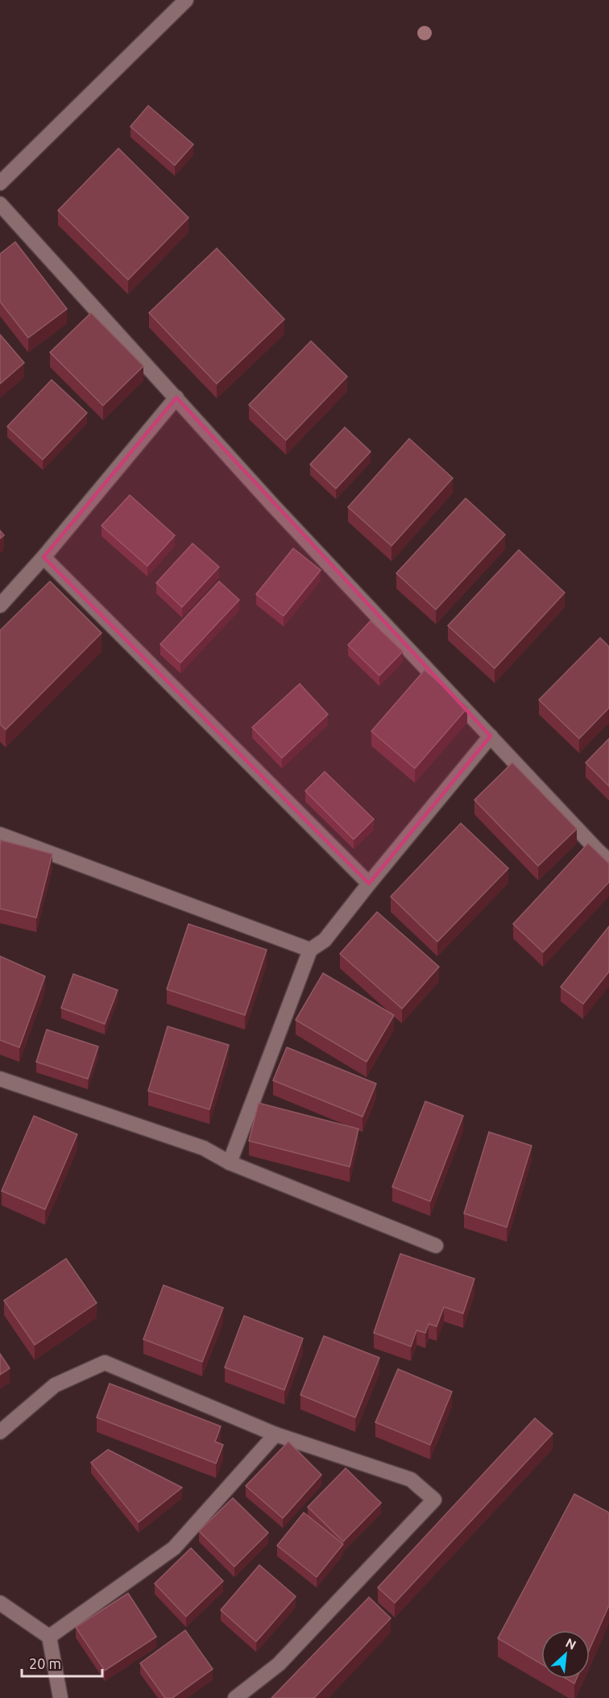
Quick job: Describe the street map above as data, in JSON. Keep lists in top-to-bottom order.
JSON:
{
  "scale_bar": "20 m",
  "north": "top right"
}
